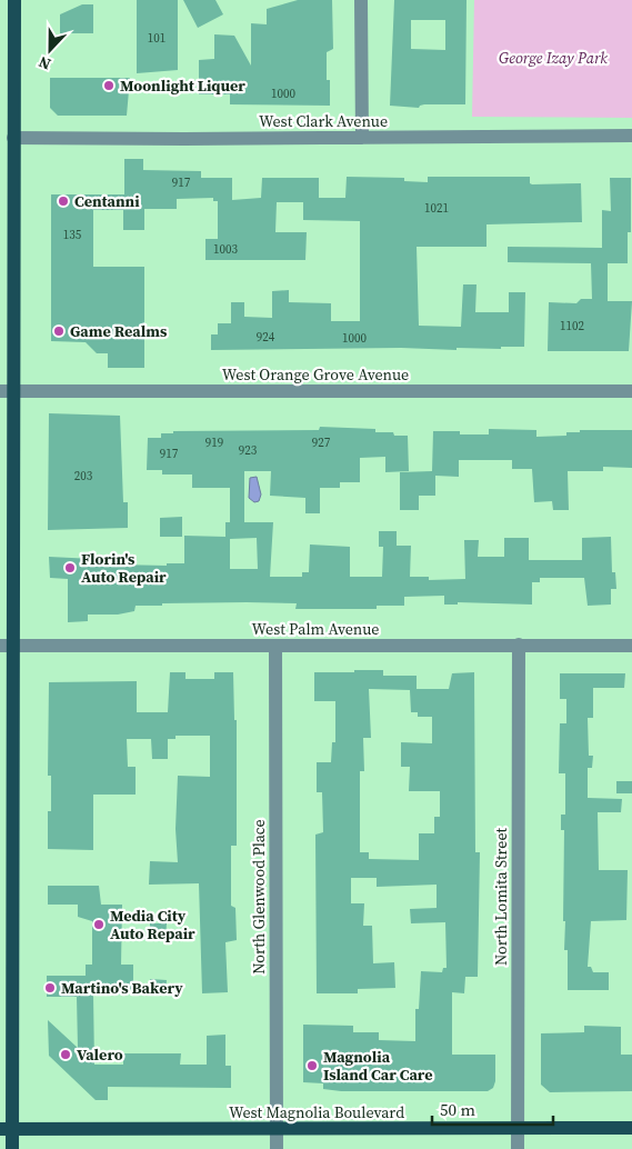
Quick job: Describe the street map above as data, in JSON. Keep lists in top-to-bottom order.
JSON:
{
  "streets": {
    "main road": ["West Magnolia Boulevard"],
    "street": [
      "West Clark Avenue",
      "West Orange Grove Avenue",
      "West Palm Avenue",
      "North Glenwood Place",
      "North Lomita Street"
    ]
  },
  "crossings": [
    ["West Palm Avenue", "North Glenwood Place"],
    ["West Palm Avenue", "North Lomita Street"],
    ["North Glenwood Place", "West Magnolia Boulevard"],
    ["North Lomita Street", "West Magnolia Boulevard"]
  ],
  "parks": ["George Izay Park"],
  "places": [
    "Moonlight Liquer",
    "Centanni",
    "Game Realms",
    "Florin's Auto Repair",
    "Media City Auto Repair",
    "Martino's Bakery",
    "Valero",
    "Magnolia Island Car Care"
  ],
  "house_numbers": [
    "101",
    "1000",
    "917",
    "1021",
    "135",
    "1003",
    "1102",
    "924",
    "1000",
    "919",
    "927",
    "923",
    "917",
    "203"
  ],
  "scale_bar": "50 m",
  "north": "bottom"
}
